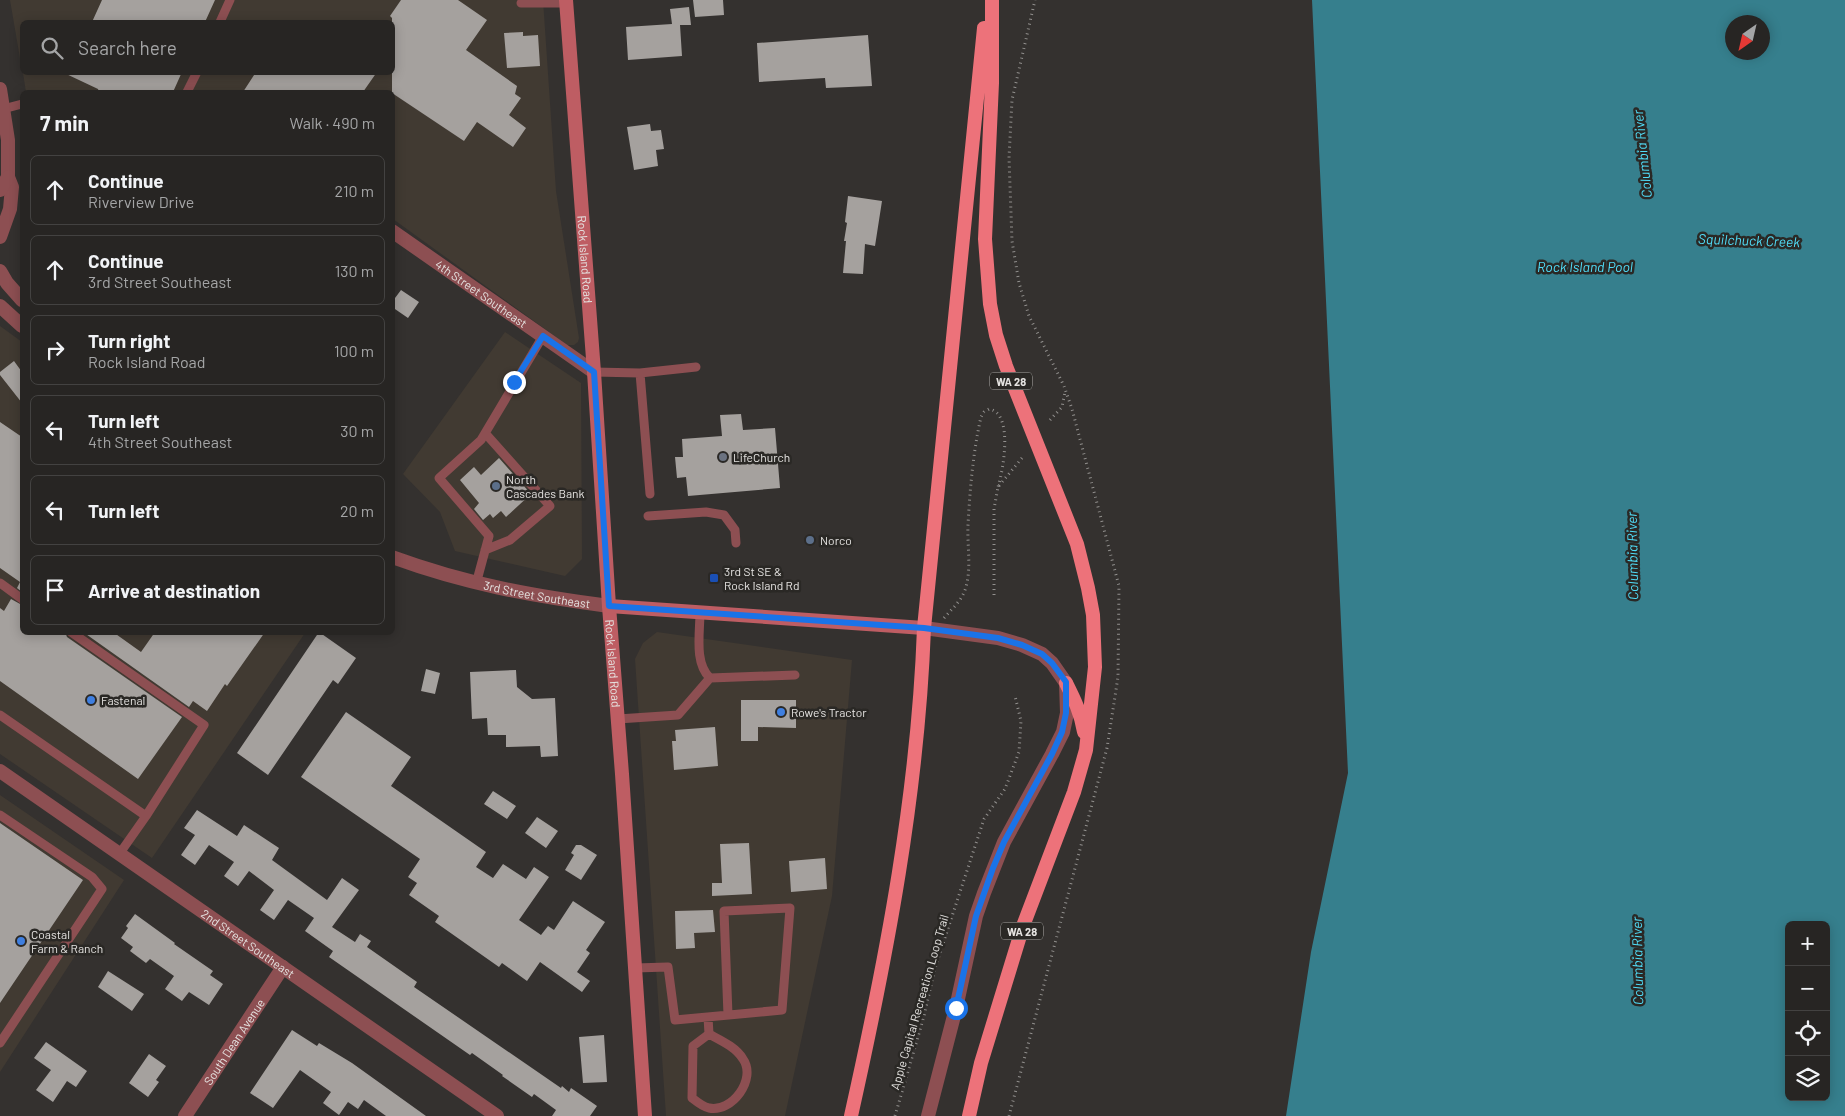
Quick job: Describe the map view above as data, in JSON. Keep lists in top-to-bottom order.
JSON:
{
  "streets": {
    "highway": ["WA 28"],
    "main road": ["Rock Island Road", "3rd Street Southeast"],
    "street": ["4th Street Southeast", "2nd Street Southeast", "South Dean Avenue"],
    "path": ["Apple Capital Recreation Loop Trail"]
  },
  "crossings": [
    ["Rock Island Road", "4th Street Southeast"],
    ["Rock Island Road", "3rd Street Southeast"],
    ["2nd Street Southeast", "South Dean Avenue"]
  ],
  "water": ["Columbia River", "Squilchuck Creek", "Rock Island Pool"],
  "places": {
    "other": [
      "LifeChurch",
      "North Cascades Bank",
      "Norco",
      "Fastenal",
      "Rowe's Tractor",
      "Coastal Farm & Ranch"
    ],
    "transit": ["3rd St SE & Rock Island Rd"]
  },
  "north": "bottom left",
  "page": {
    "search": "Search here",
    "heading": ["7 min", "Walk · 490 m"],
    "list": [
      ["Continue", "Riverview Drive", "210 m"],
      ["Continue", "3rd Street Southeast", "130 m"],
      ["Turn right", "Rock Island Road", "100 m"],
      ["Turn left", "4th Street Southeast", "30 m"],
      ["Turn left", "20 m"],
      "Arrive at destination"
    ],
    "map_buttons": ["+", "−"]
  }
}
